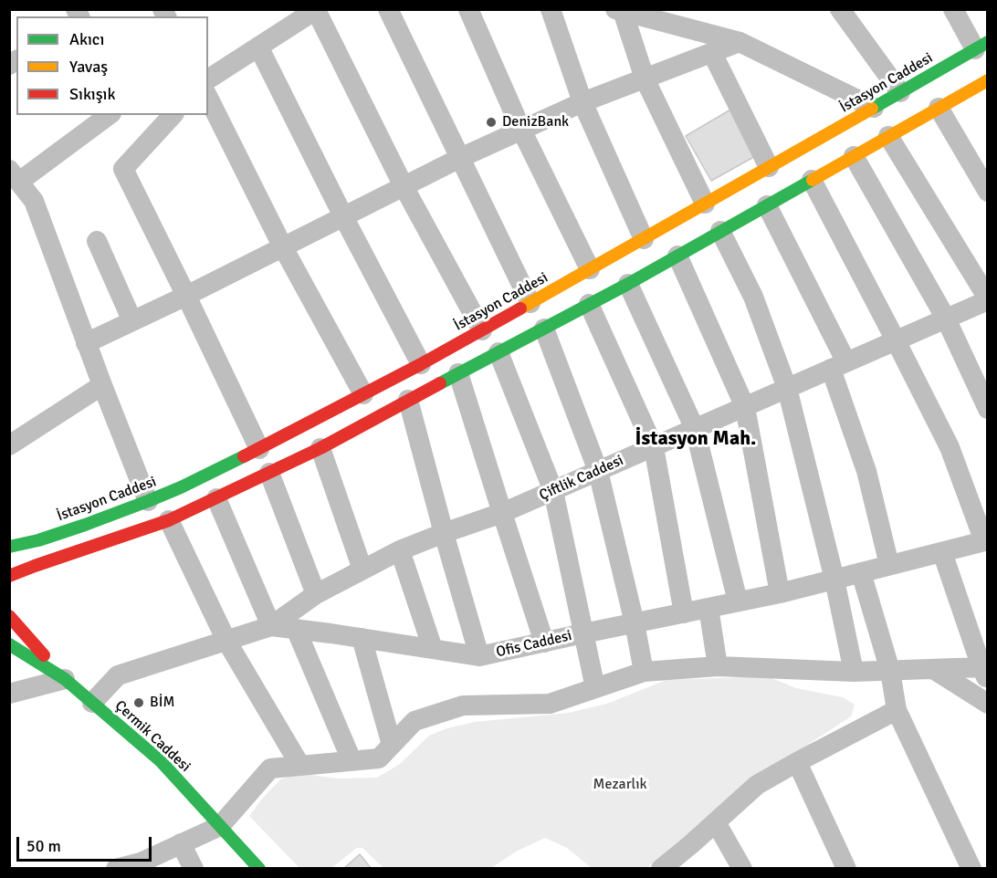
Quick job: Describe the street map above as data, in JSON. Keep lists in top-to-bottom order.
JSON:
{
  "streets": {
    "main road": ["İstasyon Caddesi", "Çermik Caddesi"],
    "street": ["Çiftlik Caddesi", "Ofis Caddesi"]
  },
  "crossings": [
    ["Çiftlik Caddesi", "Ofis Caddesi"],
    ["Ofis Caddesi", "Çermik Caddesi"]
  ],
  "districts": ["İstasyon Mah."],
  "parks": ["Mezarlık"],
  "places": ["DenizBank", "BİM"],
  "legend": ["Akıcı", "Yavaş", "Sıkışık"],
  "scale_bar": "50 m"
}
